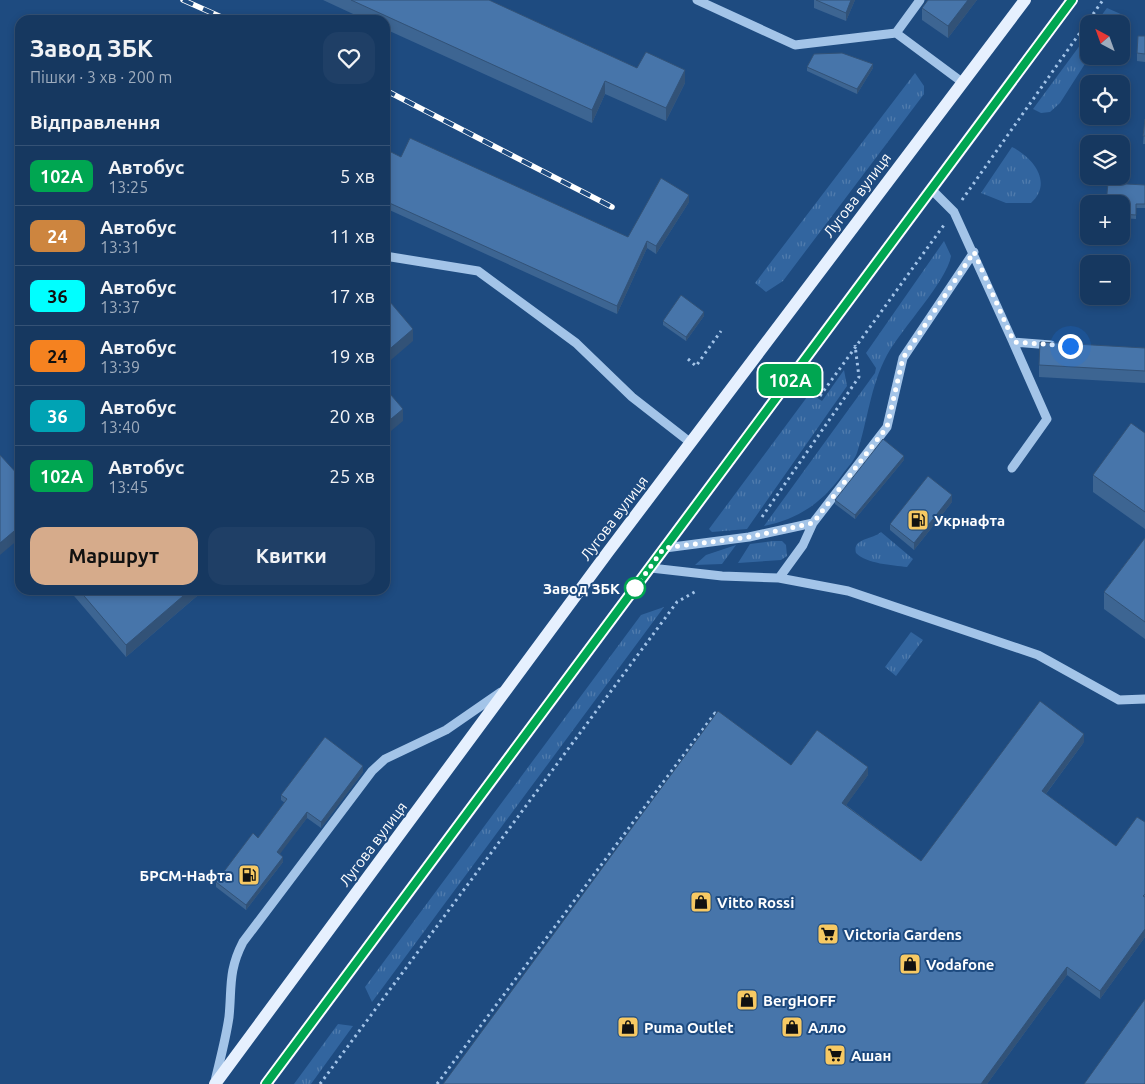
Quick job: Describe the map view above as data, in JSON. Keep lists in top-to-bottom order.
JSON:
{
  "streets": {
    "main road": ["Лугова вулиця"]
  },
  "places": {
    "fuel station": ["Укрнафта", "БРСМ-Нафта"],
    "other": ["Завод ЗБК"],
    "shop": [
      "Vitto Rossi",
      "Vodafone",
      "BergHOFF",
      "Puma Outlet",
      "Алло"
    ],
    "supermarket": ["Victoria Gardens", "Ашан"]
  },
  "lines": ["bus line 102А"],
  "north": "top left",
  "page": {
    "on_map": "102А",
    "map_buttons": ["+", "−"],
    "heading": [
      ["Завод ЗБК", "Пішки · 3 хв · 200 m"],
      "Відправлення"
    ],
    "list": [
      {
        "mark": "102А",
        "name": "Автобус",
        "note": "13:25",
        "value": "5 хв"
      },
      {
        "mark": "24",
        "name": "Автобус",
        "note": "13:31",
        "value": "11 хв"
      },
      {
        "mark": "36",
        "name": "Автобус",
        "note": "13:37",
        "value": "17 хв"
      },
      {
        "mark": "24",
        "name": "Автобус",
        "note": "13:39",
        "value": "19 хв"
      },
      {
        "mark": "36",
        "name": "Автобус",
        "note": "13:40",
        "value": "20 хв"
      },
      {
        "mark": "102А",
        "name": "Автобус",
        "note": "13:45",
        "value": "25 хв"
      }
    ],
    "buttons": ["Маршрут", "Квитки"]
  }
}
